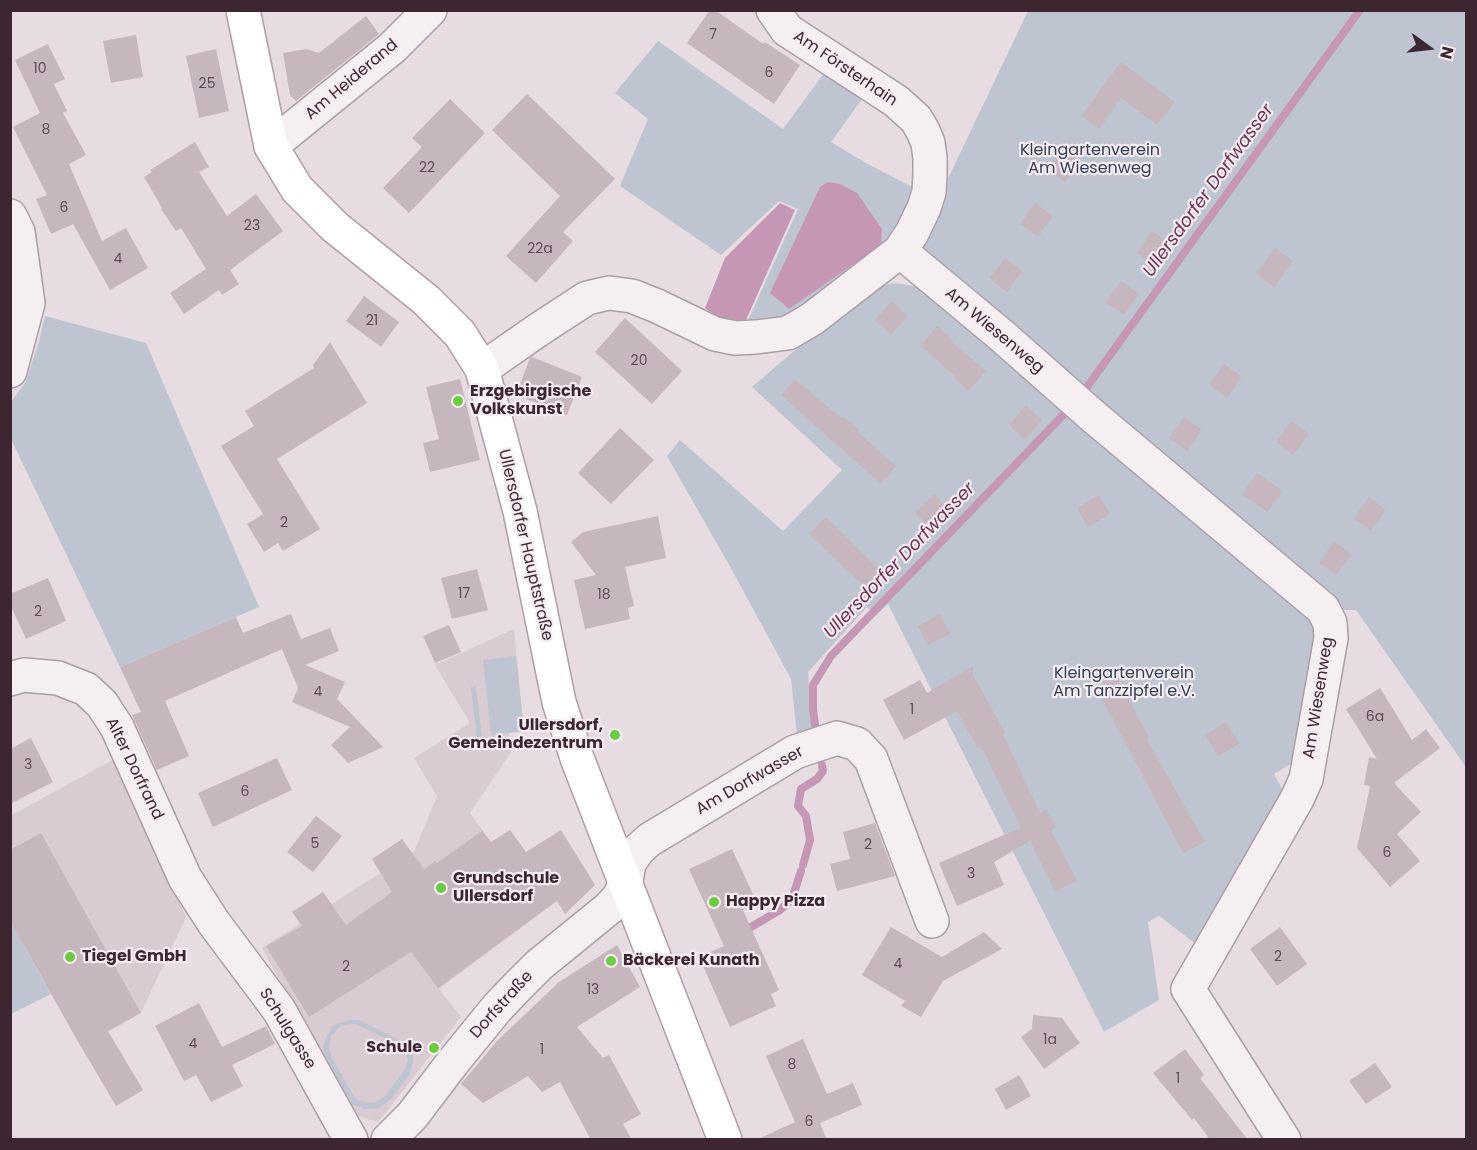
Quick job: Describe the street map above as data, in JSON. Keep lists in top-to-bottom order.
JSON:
{
  "streets": {
    "main road": ["Ullersdorfer Hauptstraße"],
    "street": [
      "Am Försterhain",
      "Am Heiderand",
      "Am Wiesenweg",
      "Alter Dorfrand",
      "Am Dorfwasser",
      "Dorfstraße",
      "Schulgasse"
    ]
  },
  "crossings": [
    ["Am Försterhain", "Am Wiesenweg"],
    ["Am Försterhain", "Ullersdorfer Hauptstraße"],
    ["Am Heiderand", "Ullersdorfer Hauptstraße"],
    ["Ullersdorfer Hauptstraße", "Am Dorfwasser"],
    ["Ullersdorfer Hauptstraße", "Dorfstraße"],
    ["Alter Dorfrand", "Schulgasse"],
    ["Am Dorfwasser", "Dorfstraße"]
  ],
  "water": ["Ullersdorfer Dorfwasser"],
  "parks": ["Kleingartenverein Am Wiesenweg", "Kleingartenverein Am Tanzzipfel e.V."],
  "places": [
    "Erzgebirgische Volkskunst",
    "Ullersdorf, Gemeindezentrum",
    "Grundschule Ullersdorf",
    "Happy Pizza",
    "Tiegel GmbH",
    "Bäckerei Kunath",
    "Schule"
  ],
  "house_numbers": [
    "7",
    "10",
    "6",
    "25",
    "8",
    "22",
    "6",
    "23",
    "22a",
    "4",
    "21",
    "20",
    "2",
    "17",
    "18",
    "2",
    "4",
    "1",
    "6a",
    "3",
    "6",
    "5",
    "2",
    "6",
    "3",
    "2",
    "4",
    "2",
    "13",
    "1a",
    "4",
    "1",
    "8",
    "1",
    "6"
  ],
  "north": "right"
}
